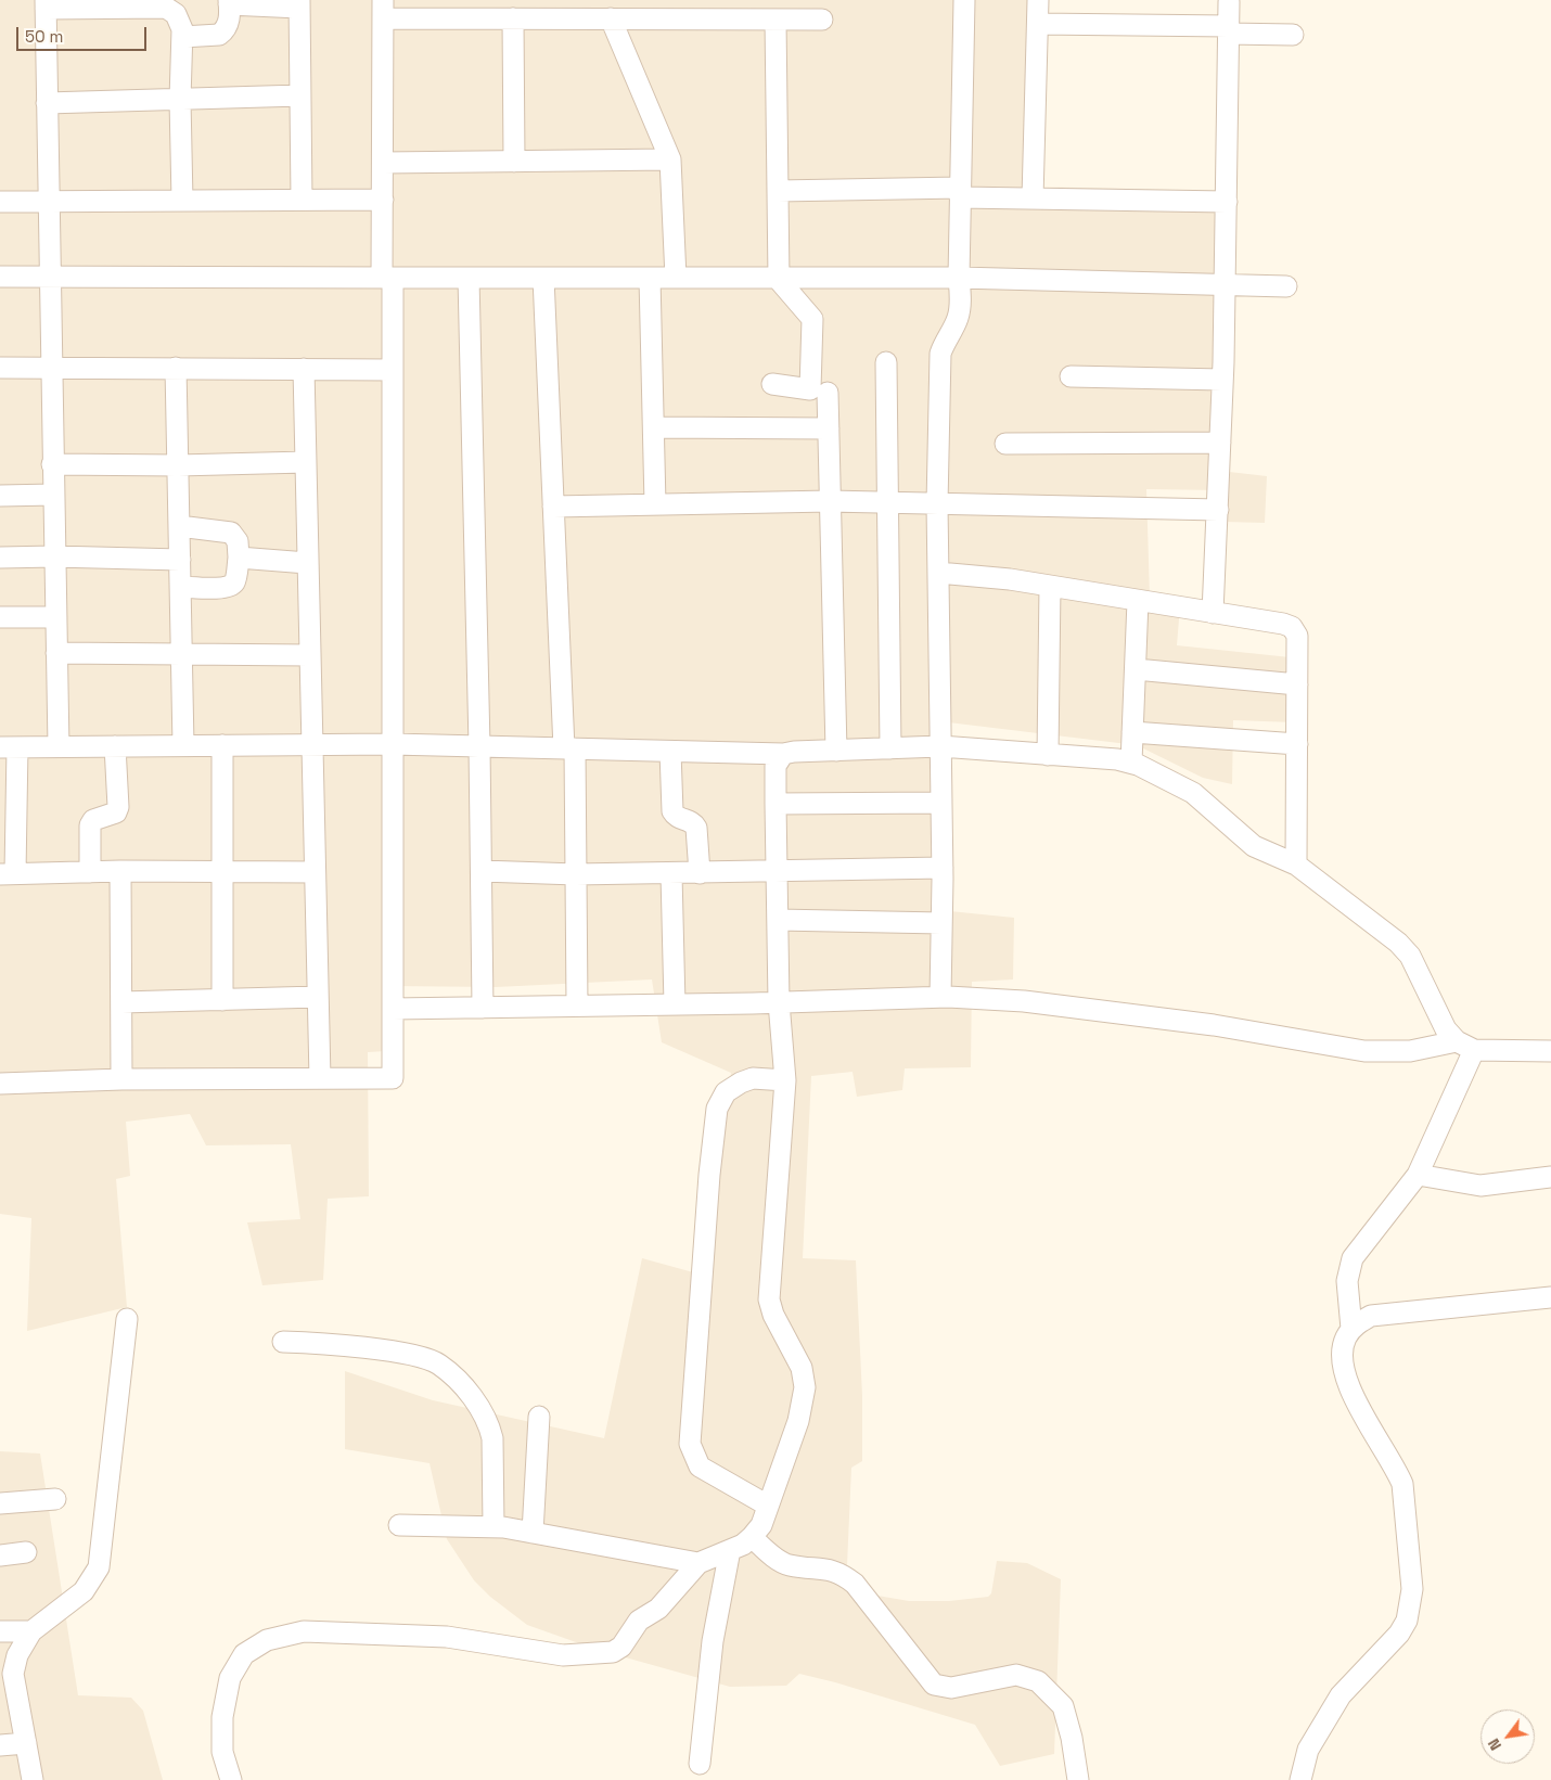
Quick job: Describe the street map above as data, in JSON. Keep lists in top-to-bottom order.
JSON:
{
  "scale_bar": "50 m",
  "north": "bottom left"
}
